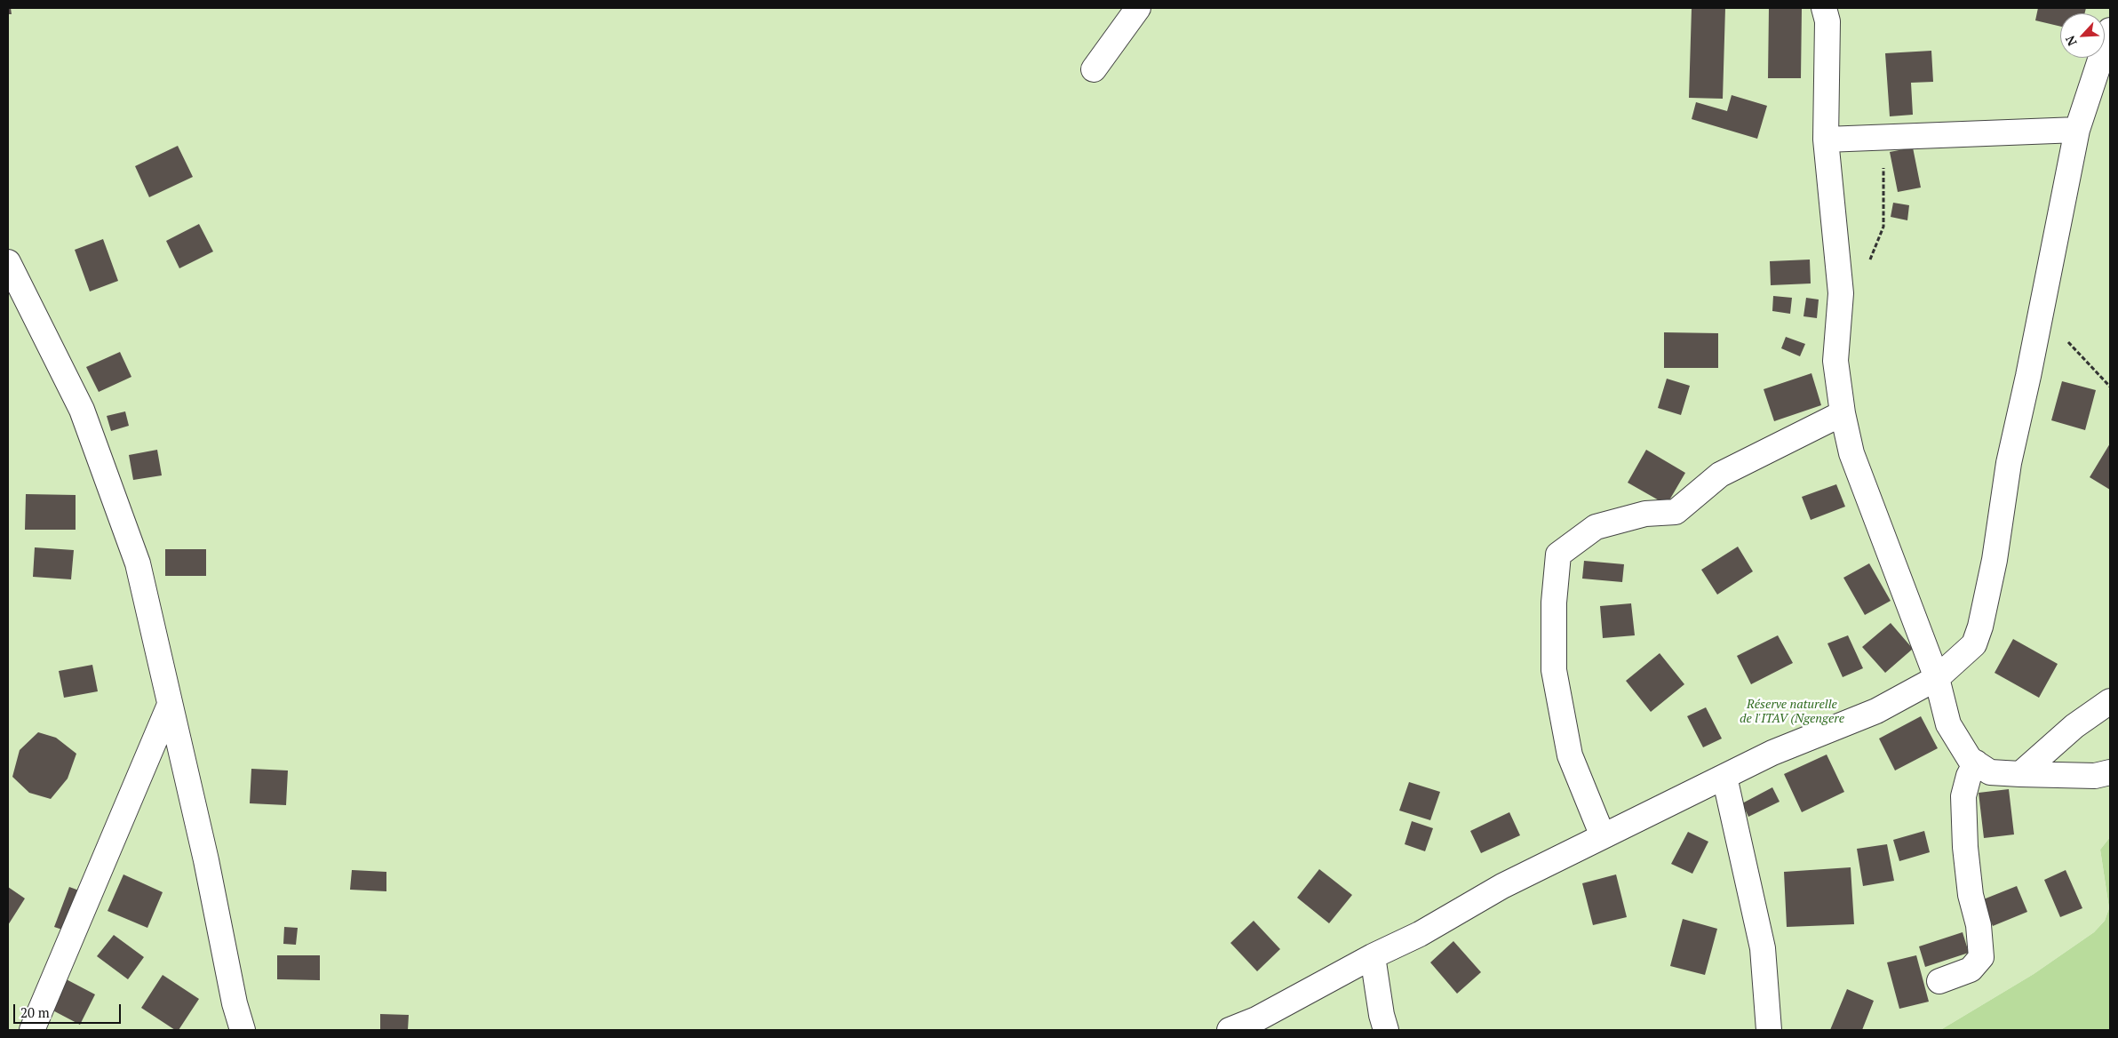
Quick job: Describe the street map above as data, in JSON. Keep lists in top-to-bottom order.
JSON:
{
  "parks": ["Réserve naturelle de l'ITAV (Ngengere"],
  "scale_bar": "20 m",
  "north": "bottom left"
}
